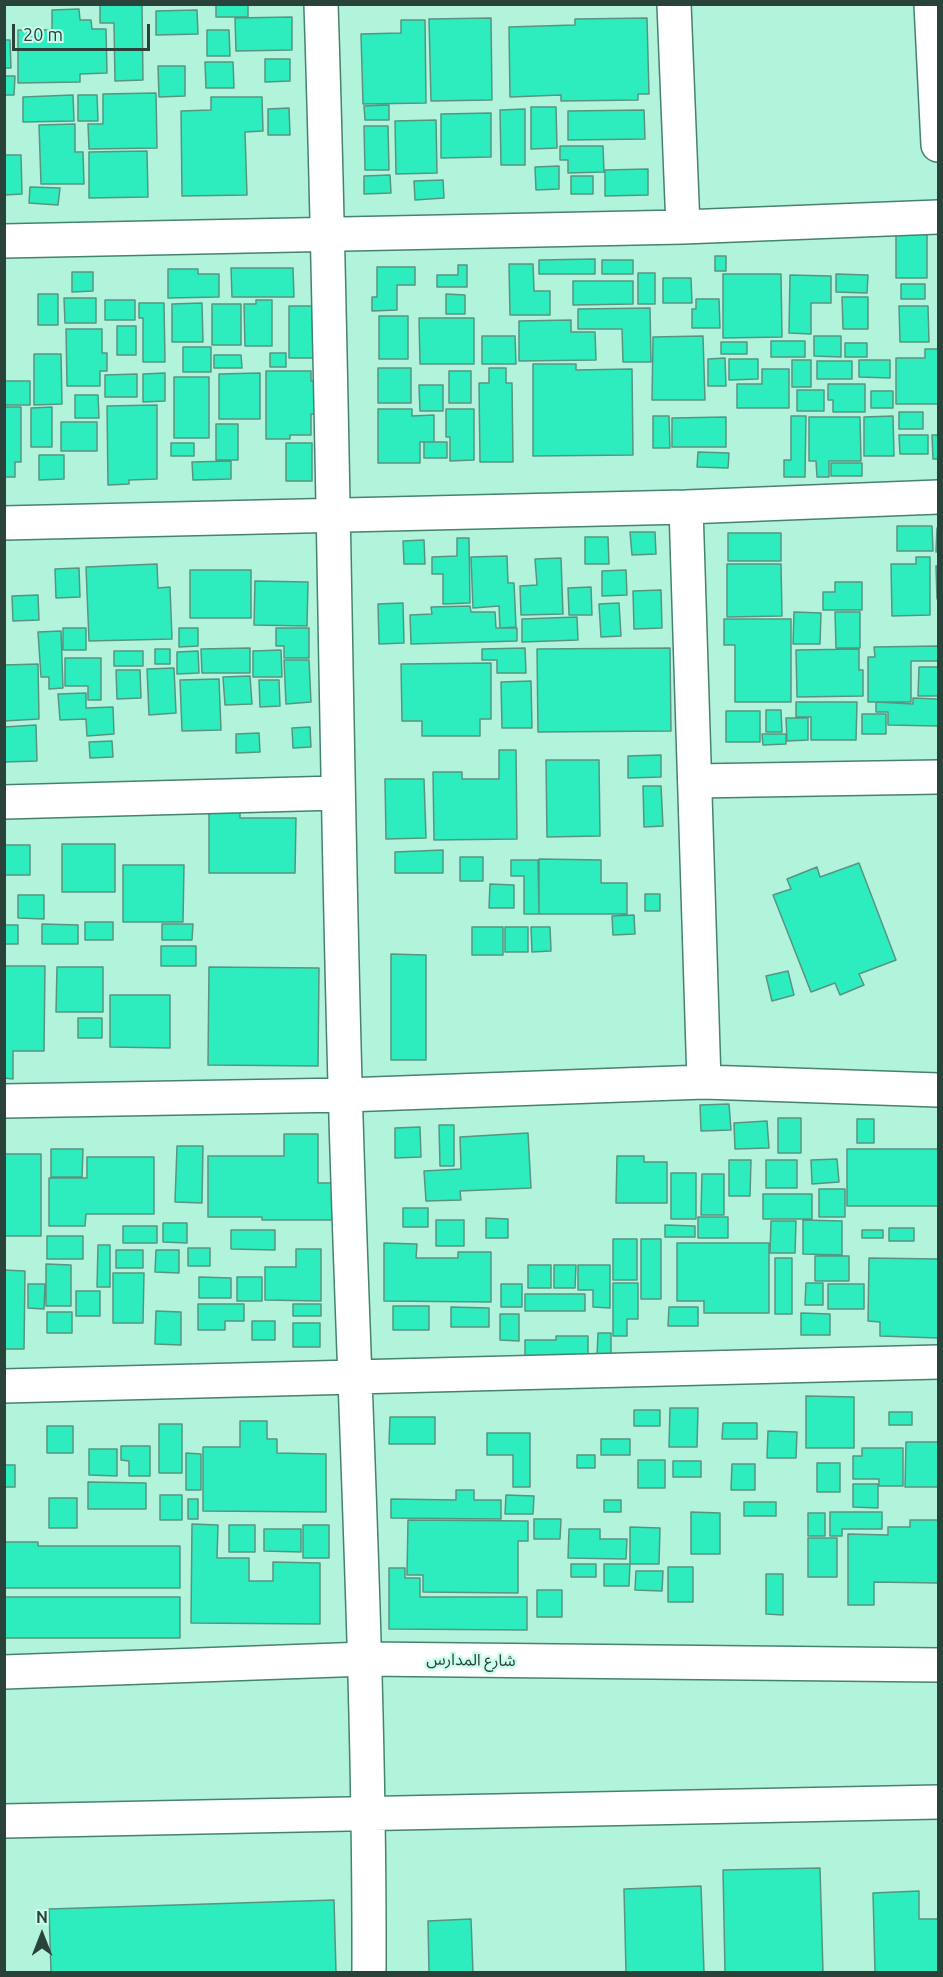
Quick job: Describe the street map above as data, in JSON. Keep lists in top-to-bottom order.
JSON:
{
  "streets": {
    "street": ["شارع المدارس"]
  },
  "scale_bar": "20 m",
  "north": "top"
}
